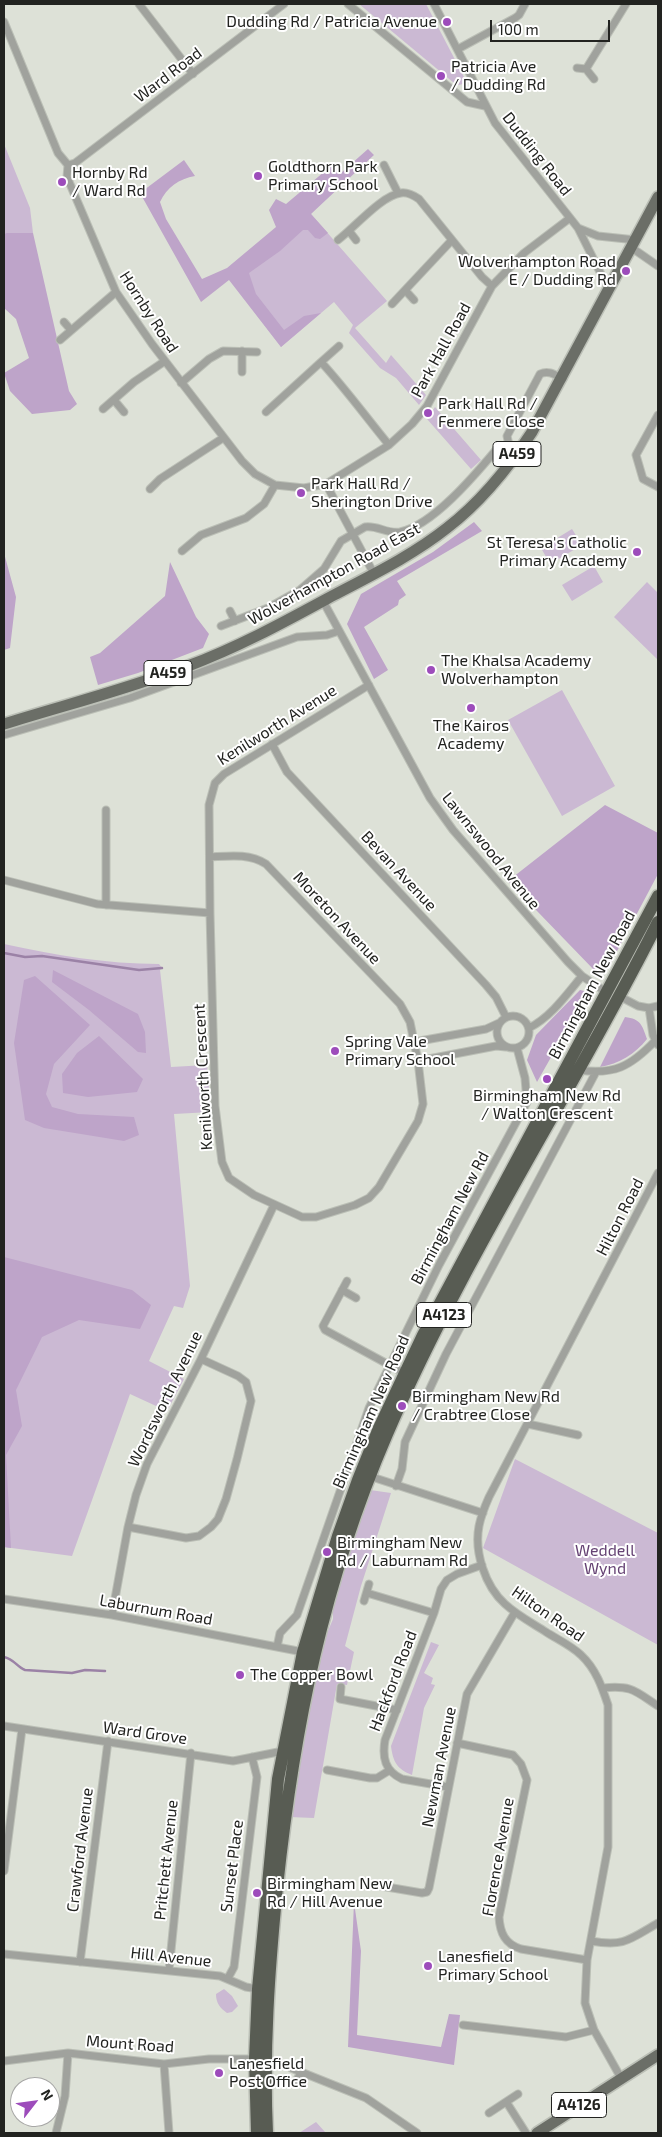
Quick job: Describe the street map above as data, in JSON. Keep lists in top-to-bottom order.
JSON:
{
  "streets": {
    "highway": ["Birmingham New Road", "A4123"],
    "main road": ["A459", "Wolverhampton Road East", "A4126"],
    "street": [
      "Ward Road",
      "Dudding Road",
      "Hornby Road",
      "Park Hall Road",
      "Kenilworth Avenue",
      "Lawnswood Avenue",
      "Bevan Avenue",
      "Moreton Avenue",
      "Kenilworth Crescent",
      "Hilton Road",
      "Birmingham New Rd",
      "Wordsworth Avenue",
      "Laburnum Road",
      "Hackford Road",
      "Ward Grove",
      "Newman Avenue",
      "Crawford Avenue",
      "Florence Avenue",
      "Pritchett Avenue",
      "Sunset Place",
      "Hill Avenue",
      "Mount Road"
    ]
  },
  "crossings": [
    ["Ward Road", "Hornby Road"],
    ["Dudding Road", "Park Hall Road"],
    ["Dudding Road", "Wolverhampton Road East"],
    ["Hornby Road", "Park Hall Road"],
    ["Wolverhampton Road East", "Lawnswood Avenue"],
    ["Kenilworth Avenue", "Lawnswood Avenue"],
    ["Kenilworth Avenue", "Bevan Avenue"],
    ["Kenilworth Avenue", "Moreton Avenue"],
    ["Kenilworth Avenue", "Kenilworth Crescent"],
    ["Lawnswood Avenue", "Birmingham New Road"],
    ["Bevan Avenue", "Birmingham New Rd"],
    ["Moreton Avenue", "Kenilworth Crescent"],
    ["Birmingham New Road", "Laburnum Road"],
    ["Birmingham New Road", "Ward Grove"],
    ["Birmingham New Road", "Hill Avenue"],
    ["Birmingham New Road", "Mount Road"],
    ["Kenilworth Crescent", "Wordsworth Avenue"],
    ["Hilton Road", "Hackford Road"],
    ["Hilton Road", "Newman Avenue"],
    ["Hilton Road", "Florence Avenue"],
    ["Hilton Road", "A4126"],
    ["Birmingham New Rd", "Laburnum Road"],
    ["Wordsworth Avenue", "Laburnum Road"],
    ["Ward Grove", "Crawford Avenue"],
    ["Ward Grove", "Pritchett Avenue"],
    ["Ward Grove", "Sunset Place"],
    ["Newman Avenue", "Florence Avenue"],
    ["Crawford Avenue", "Hill Avenue"],
    ["Pritchett Avenue", "Hill Avenue"],
    ["Sunset Place", "Hill Avenue"]
  ],
  "parks": ["Weddell Wynd"],
  "places": [
    "Dudding Rd / Patricia Avenue",
    "Patricia Ave / Dudding Rd",
    "Goldthorn Park Primary School",
    "Hornby Rd / Ward Rd",
    "Wolverhampton Road E / Dudding Rd",
    "Park Hall Rd / Fenmere Close",
    "Park Hall Rd / Sherington Drive",
    "St Teresa's Catholic Primary Academy",
    "The Khalsa Academy Wolverhampton",
    "The Kairos Academy",
    "Spring Vale Primary School",
    "Birmingham New Rd / Walton Crescent",
    "Birmingham New Rd / Crabtree Close",
    "Birmingham New Rd / Laburnam Rd",
    "The Copper Bowl",
    "Birmingham New Rd / Hill Avenue",
    "Lanesfield Primary School",
    "Lanesfield Post Office"
  ],
  "scale_bar": "100 m",
  "north": "top right"
}
